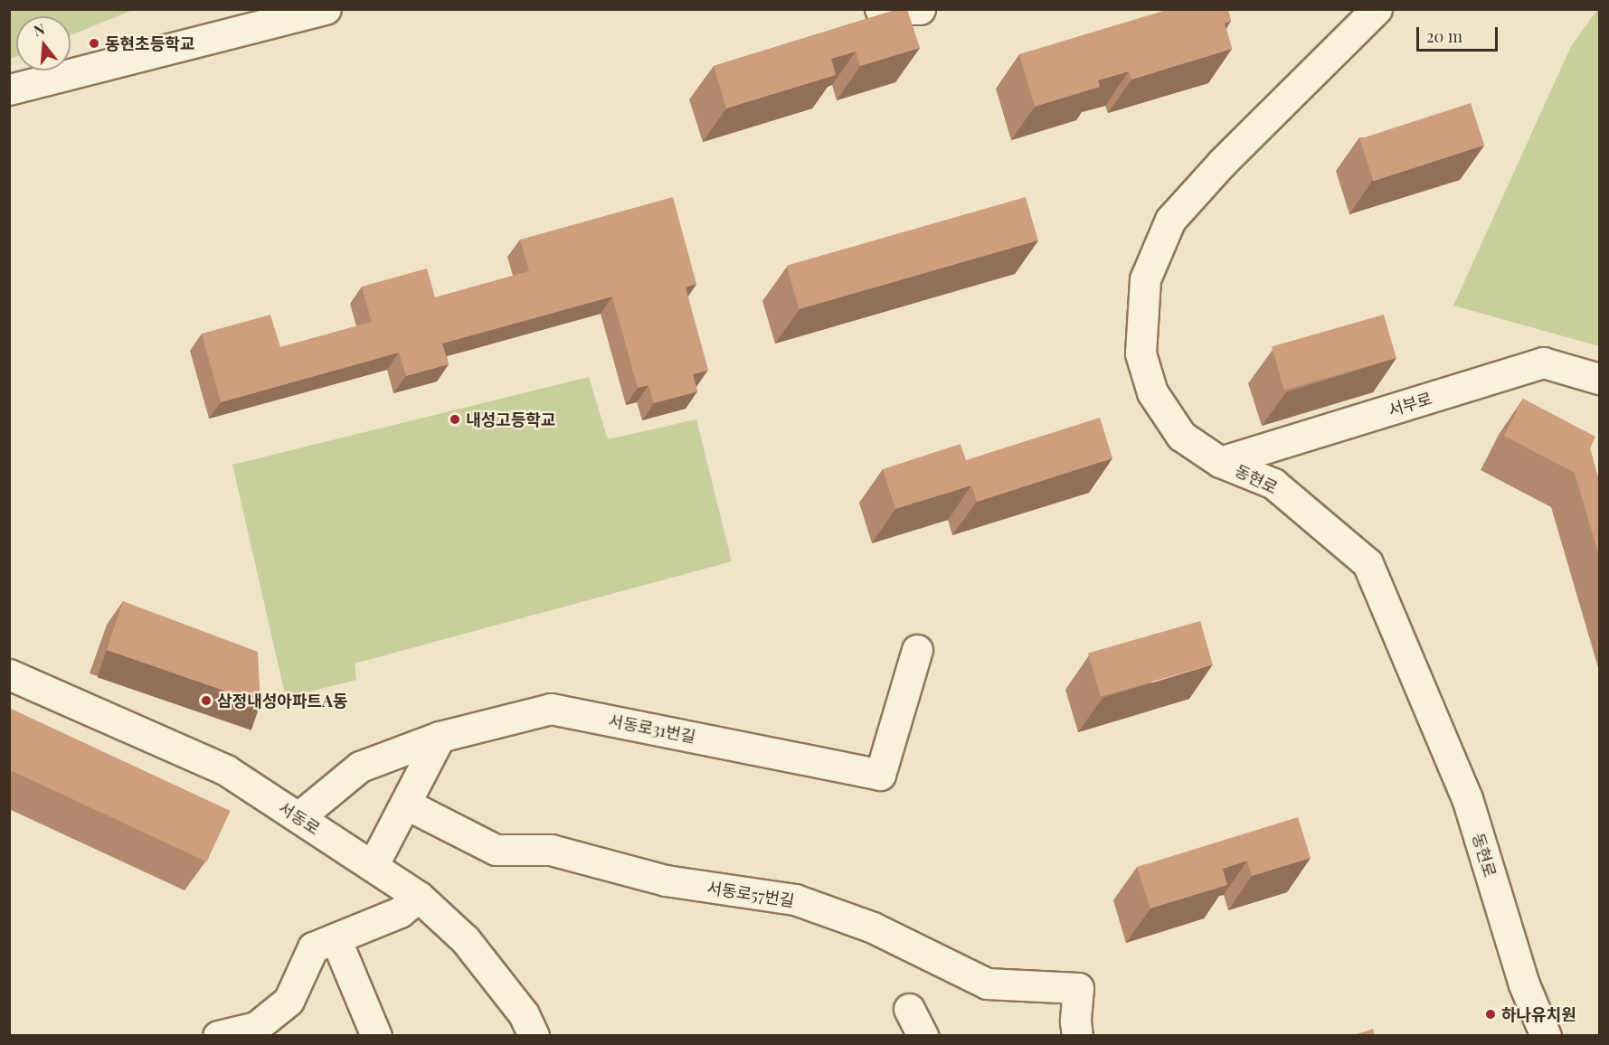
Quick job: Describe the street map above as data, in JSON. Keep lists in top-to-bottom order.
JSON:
{
  "streets": {
    "street": [
      "서부로",
      "동현로",
      "서동로31번길",
      "서동로",
      "서동로57번길"
    ]
  },
  "crossings": [
    ["서부로", "동현로"]
  ],
  "places": [
    "동현초등학교",
    "내성고등학교",
    "삼정내성아파트A동",
    "하나유치원"
  ],
  "scale_bar": "20 m",
  "north": "top"
}
